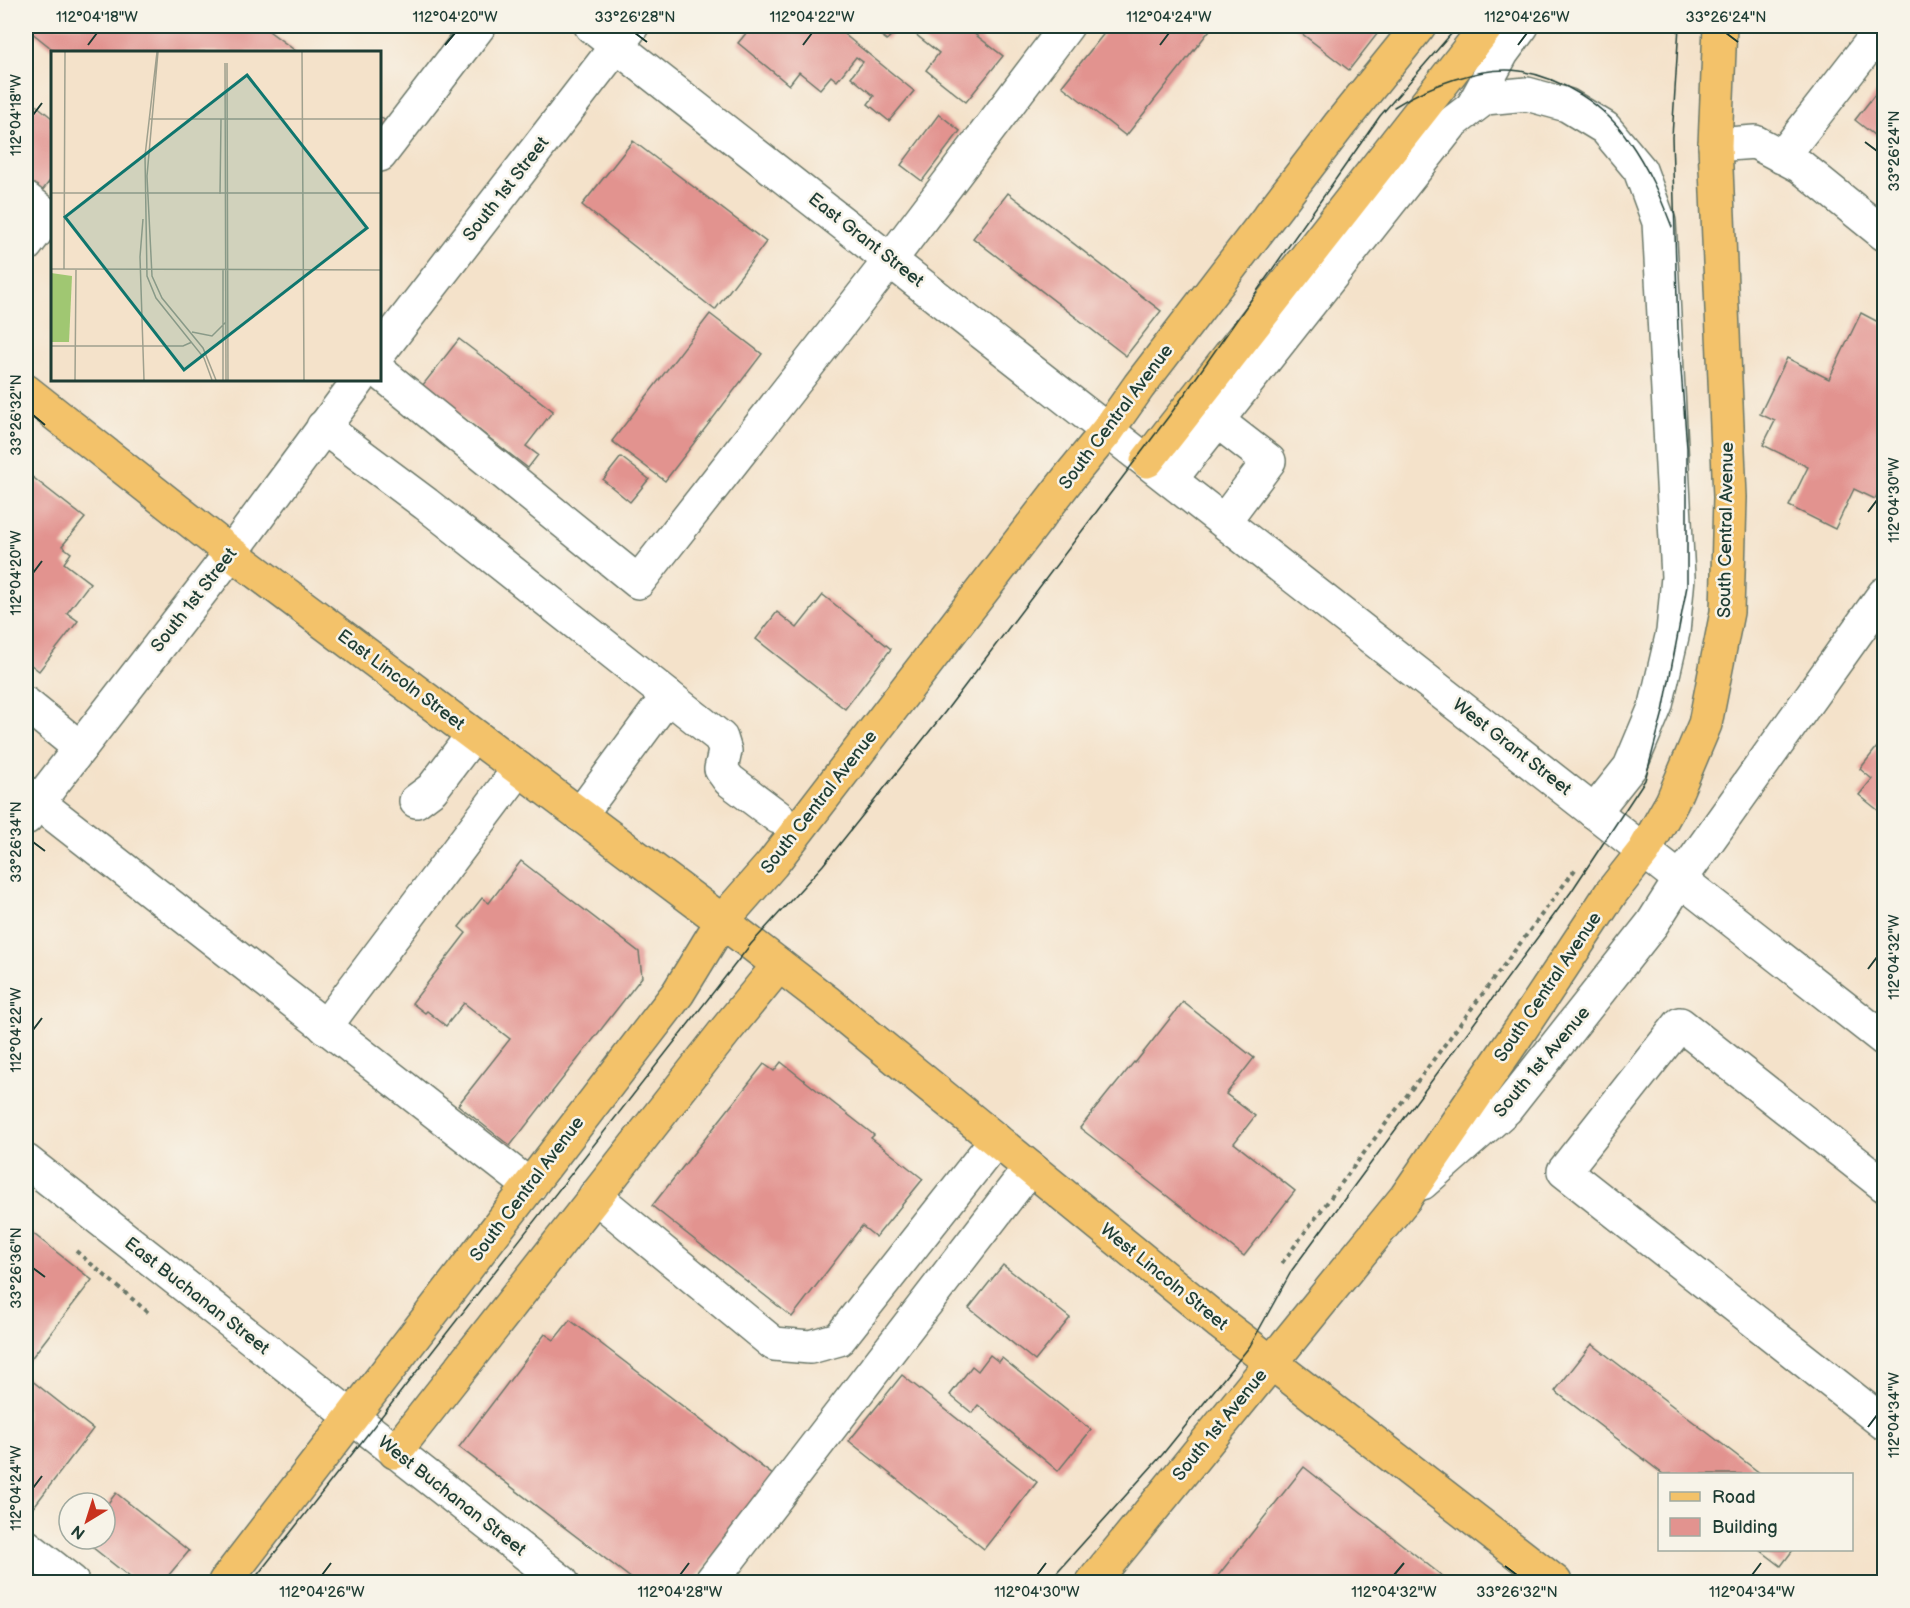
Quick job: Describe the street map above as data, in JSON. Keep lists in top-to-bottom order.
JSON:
{
  "streets": {
    "main road": [
      "South Central Avenue",
      "East Lincoln Street",
      "South 1st Avenue",
      "West Lincoln Street"
    ],
    "street": [
      "South 1st Street",
      "East Grant Street",
      "West Grant Street",
      "East Buchanan Street",
      "West Buchanan Street"
    ]
  },
  "crossings": [
    ["South 1st Street", "East Grant Street"],
    ["South 1st Street", "East Lincoln Street"],
    ["East Grant Street", "South Central Avenue"],
    ["East Grant Street", "West Grant Street"],
    ["South Central Avenue", "East Lincoln Street"],
    ["South Central Avenue", "West Grant Street"],
    ["South Central Avenue", "South 1st Avenue"],
    ["South Central Avenue", "East Buchanan Street"],
    ["South Central Avenue", "West Buchanan Street"],
    ["East Lincoln Street", "West Lincoln Street"],
    ["West Grant Street", "South 1st Avenue"],
    ["South 1st Avenue", "West Lincoln Street"],
    ["East Buchanan Street", "West Buchanan Street"]
  ],
  "legend": ["Road", "Building"],
  "north": "bottom left",
  "coordinates": [
    "112°04'18\"W",
    "112°04'20\"W",
    "33°26'28\"N",
    "112°04'22\"W",
    "112°04'24\"W",
    "112°04'26\"W",
    "33°26'24\"N",
    "33°26'32\"N",
    "112°04'30\"W",
    "33°26'34\"N",
    "112°04'32\"W",
    "33°26'36\"N",
    "112°04'34\"W",
    "112°04'28\"W"
  ]
}
